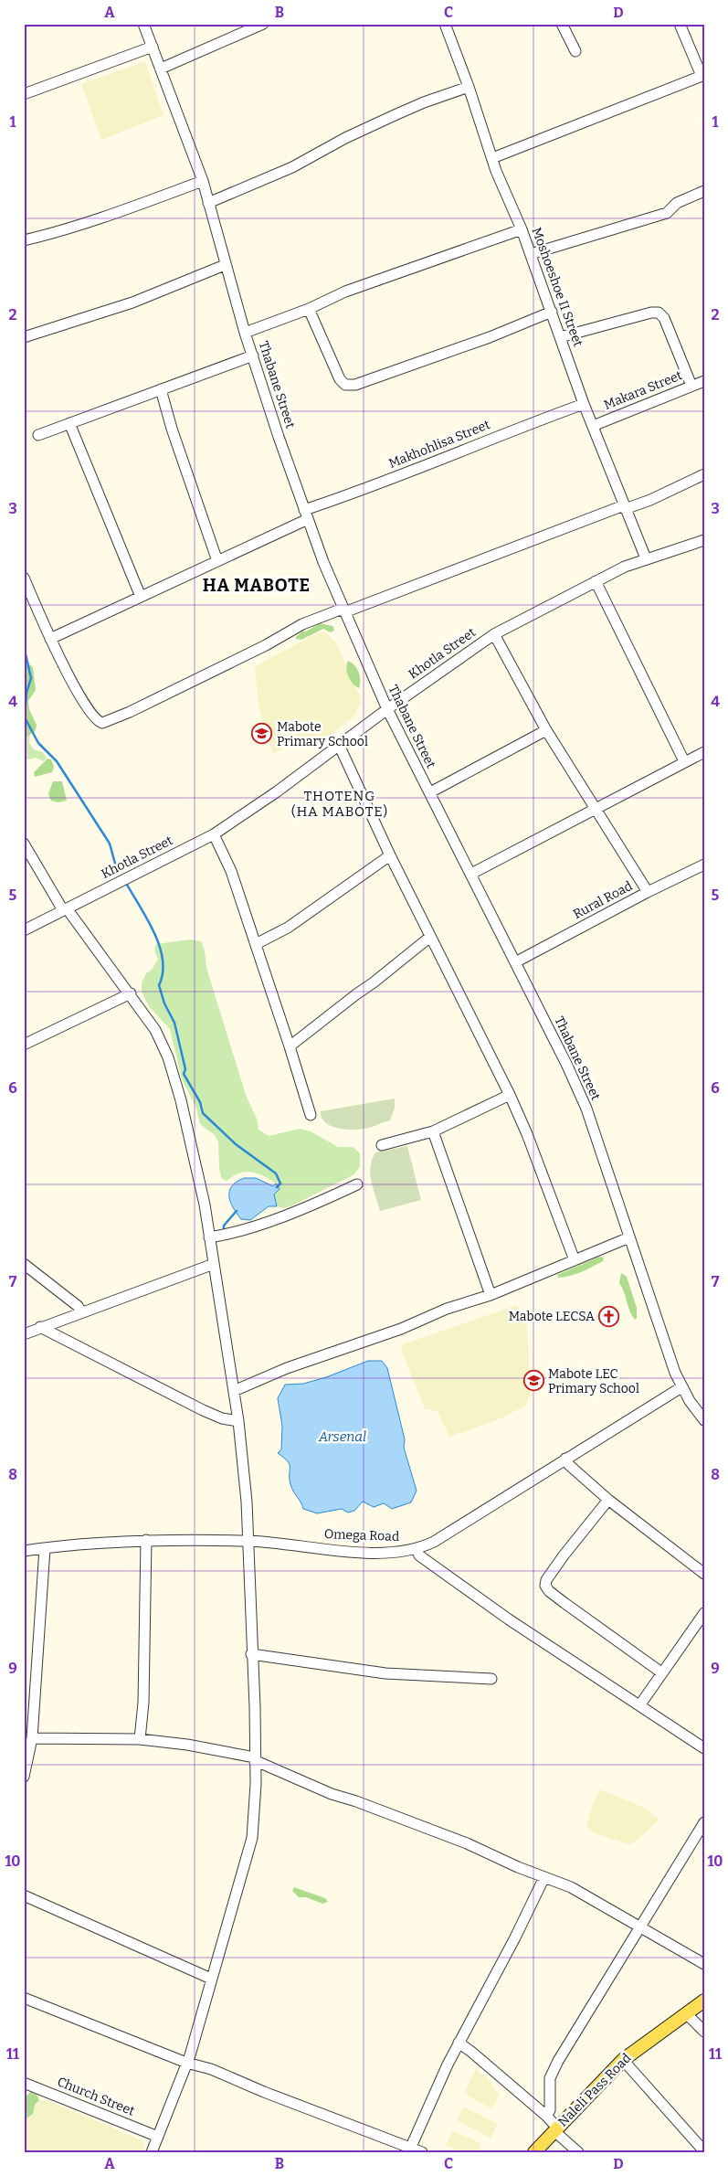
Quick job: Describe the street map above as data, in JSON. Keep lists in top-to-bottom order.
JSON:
{
  "streets": {
    "main road": ["Naleli Pass Road"],
    "street": [
      "Moshoeshoe II Street",
      "Thabane Street",
      "Makara Street",
      "Makhohlisa Street",
      "Khotla Street",
      "Rural Road",
      "Omega Road",
      "Church Street"
    ]
  },
  "crossings": [
    ["Moshoeshoe II Street", "Makara Street"],
    ["Moshoeshoe II Street", "Makhohlisa Street"],
    ["Moshoeshoe II Street", "Khotla Street"],
    ["Thabane Street", "Makhohlisa Street"],
    ["Thabane Street", "Khotla Street"],
    ["Thabane Street", "Rural Road"],
    ["Thabane Street", "Omega Road"]
  ],
  "districts": ["HA MABOTE", "THOTENG (HA MABOTE)"],
  "water": ["Arsenal"],
  "places": {
    "school or university": ["Mabote Primary School", "Mabote LEC Primary School"],
    "church": ["Mabote LECSA"]
  },
  "grid": {
    "columns": [
      "A",
      "B",
      "C",
      "D"
    ],
    "rows": [
      "1",
      "2",
      "3",
      "4",
      "5",
      "6",
      "7",
      "8",
      "9",
      "10",
      "11"
    ]
  }
}
